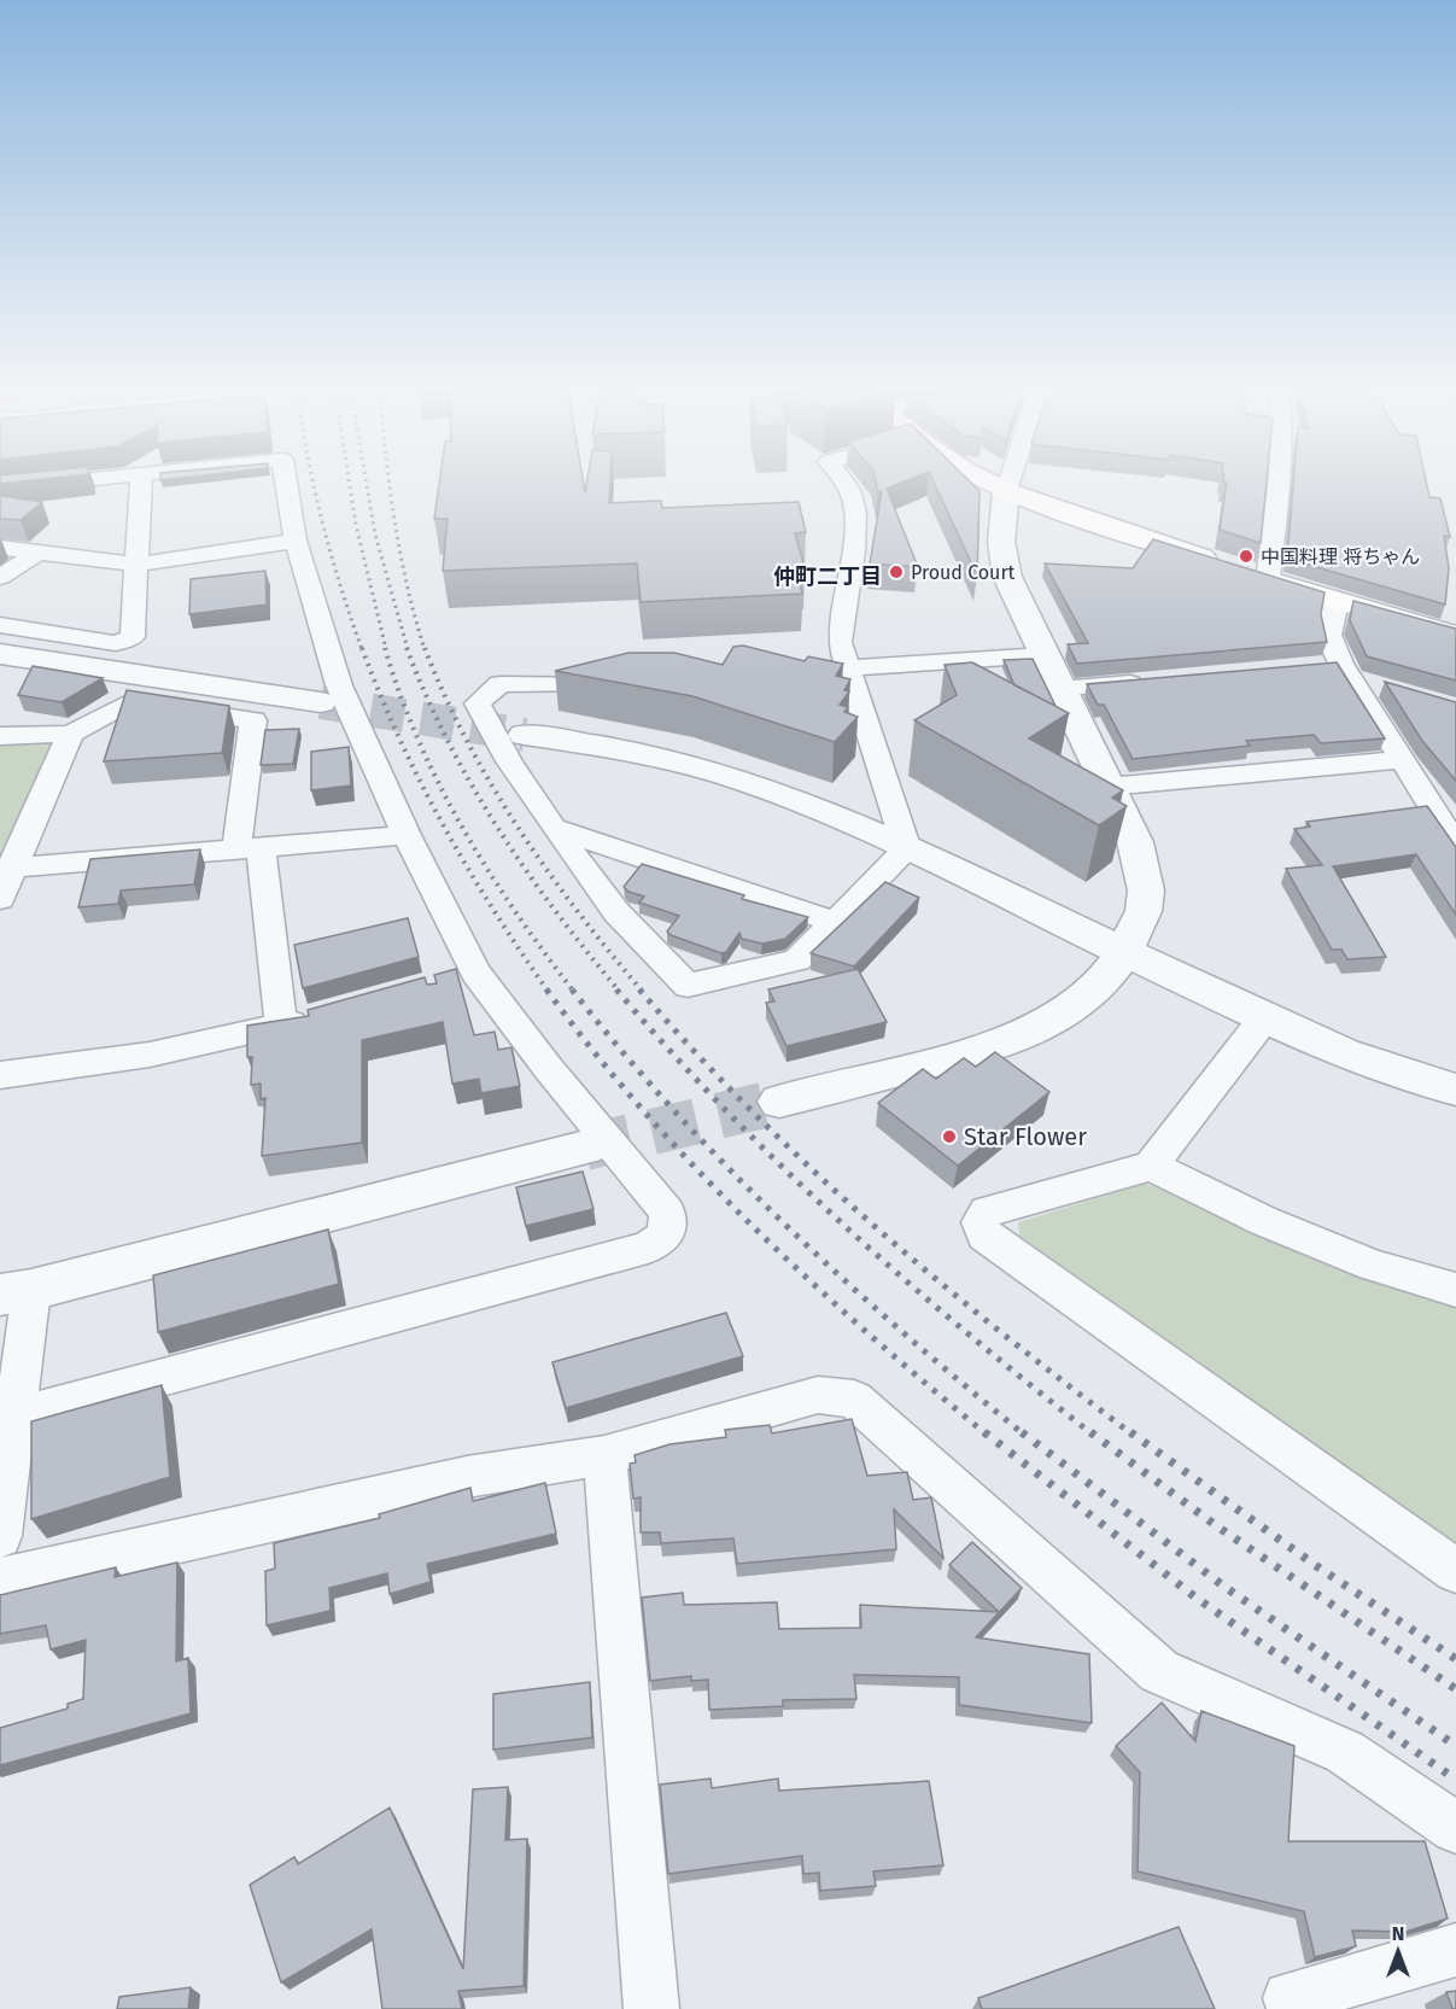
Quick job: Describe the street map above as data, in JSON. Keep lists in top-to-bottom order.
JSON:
{
  "districts": ["仲町二丁目"],
  "places": ["中国料理 将ちゃん", "Proud Court", "Star Flower"],
  "north": "top"
}
